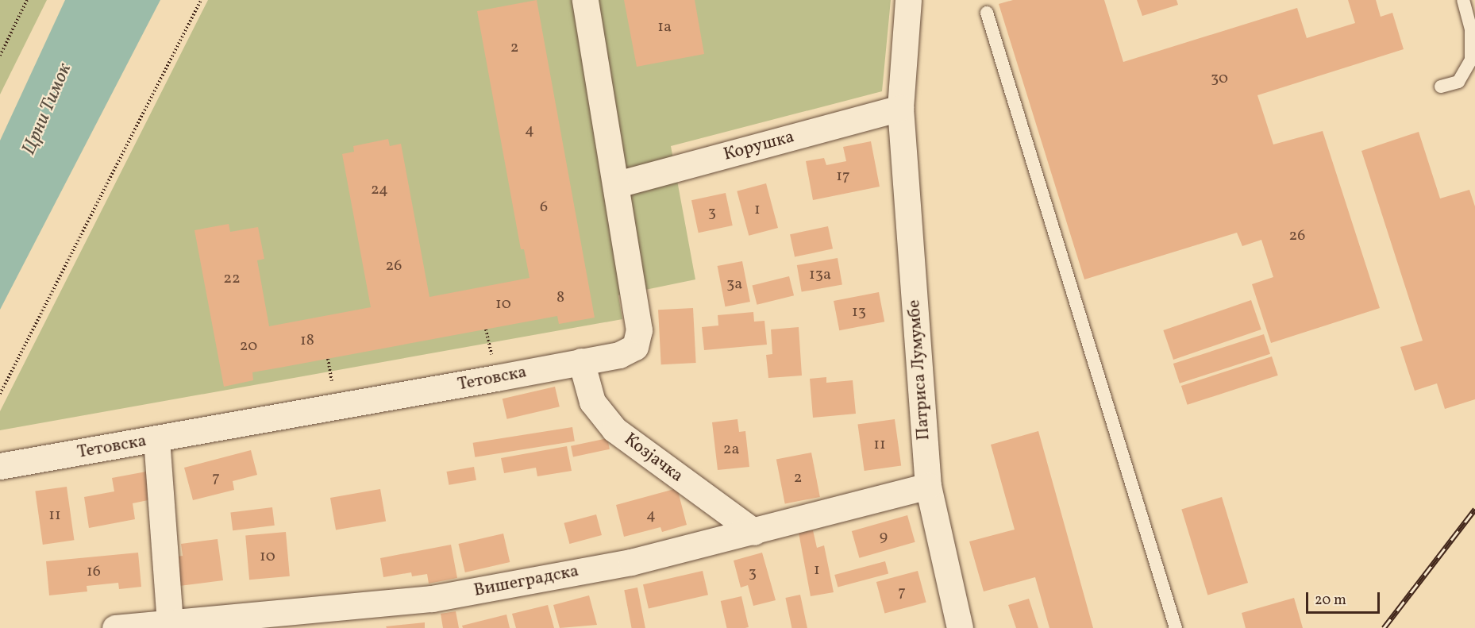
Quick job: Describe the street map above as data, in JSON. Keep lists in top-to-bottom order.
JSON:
{
  "streets": {
    "street": [
      "Корушка",
      "Патриса Лумумбе",
      "Тетовска",
      "Козјачка",
      "Вишеградска"
    ]
  },
  "crossings": [
    ["Корушка", "Патриса Лумумбе"],
    ["Корушка", "Тетовска"],
    ["Патриса Лумумбе", "Вишеградска"],
    ["Тетовска", "Козјачка"],
    ["Козјачка", "Вишеградска"]
  ],
  "water": ["Црни Тимок"],
  "house_numbers": [
    "1a",
    "2",
    "30",
    "4",
    "17",
    "24",
    "6",
    "1",
    "3",
    "26",
    "26",
    "13a",
    "22",
    "3a",
    "8",
    "10",
    "13",
    "18",
    "20",
    "11",
    "2a",
    "7",
    "2",
    "11",
    "4",
    "9",
    "10",
    "1",
    "16",
    "3",
    "7"
  ],
  "scale_bar": "20 m"
}
